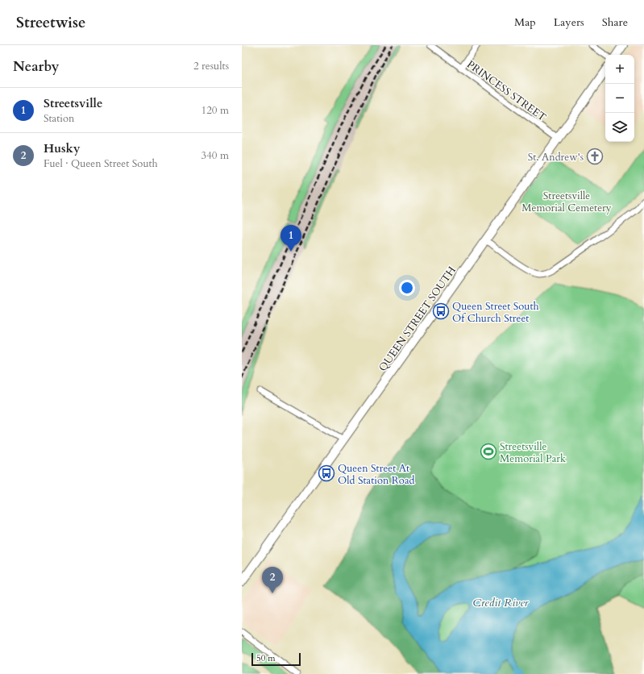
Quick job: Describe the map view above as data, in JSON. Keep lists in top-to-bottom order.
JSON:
{
  "streets": {
    "main road": ["QUEEN STREET SOUTH"],
    "street": ["PRINCESS STREET"]
  },
  "crossings": [
    ["PRINCESS STREET", "QUEEN STREET SOUTH"]
  ],
  "water": ["Credit River"],
  "parks": ["Streetsville Memorial Cemetery"],
  "places": {
    "church": ["St. Andrew's"],
    "bus stop": ["Queen Street South Of Church Street", "Queen Street At Old Station Road"],
    "sports": ["Streetsville Memorial Park"]
  },
  "scale_bar": "50 m",
  "page": {
    "header": "Streetwise",
    "nav": ["Map", "Layers", "Share"],
    "heading": ["Nearby", "2 results"],
    "map_buttons": ["+", "−"],
    "list": [
      {
        "mark": "1",
        "name": "Streetsville",
        "note": "Station",
        "value": "120 m"
      },
      {
        "mark": "2",
        "name": "Husky",
        "note": "Fuel · Queen Street South",
        "value": "340 m"
      }
    ],
    "pins": ["1", "2"],
    "scale": "50 m"
  }
}
